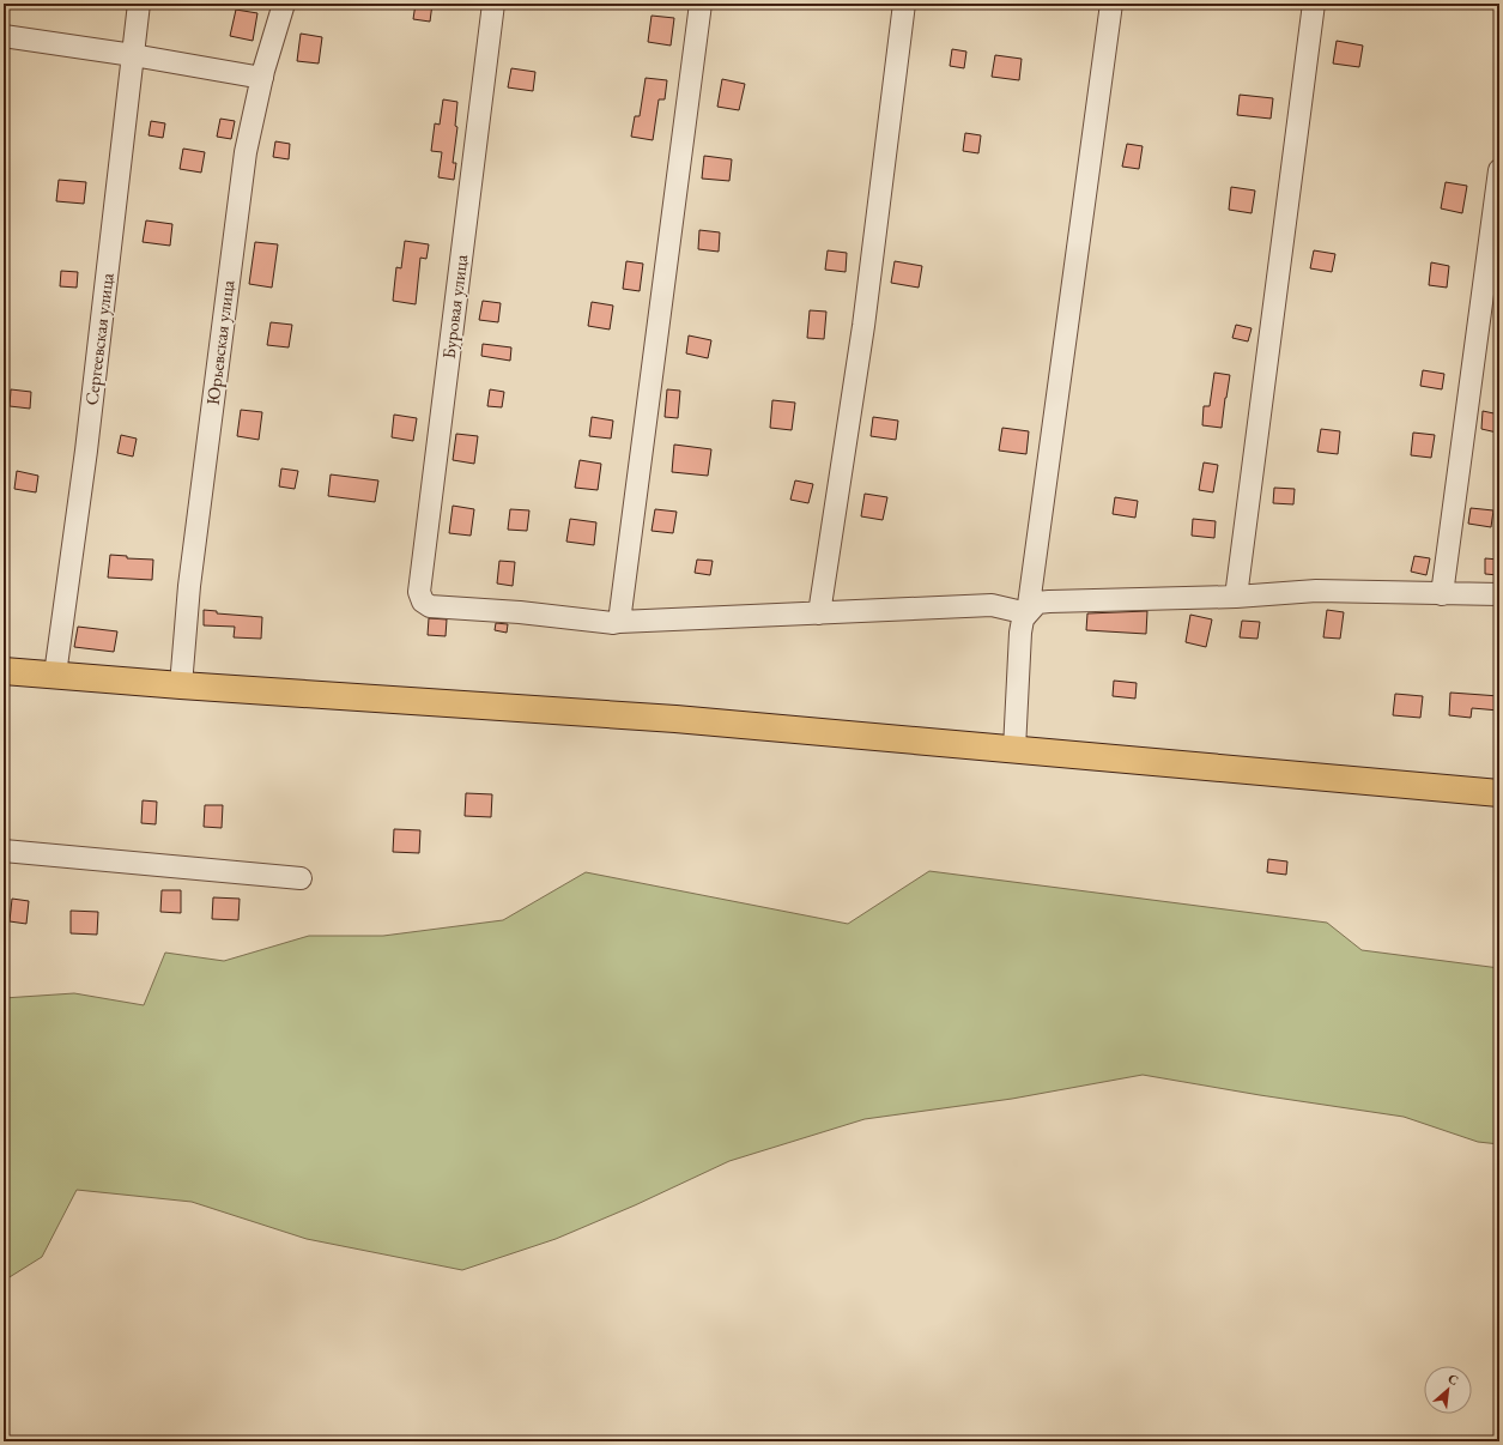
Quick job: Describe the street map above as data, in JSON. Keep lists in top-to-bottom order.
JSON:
{
  "streets": {
    "street": ["Буровая улица", "Сергеевская улица", "Юрьевская улица"]
  },
  "north": "top right"
}
